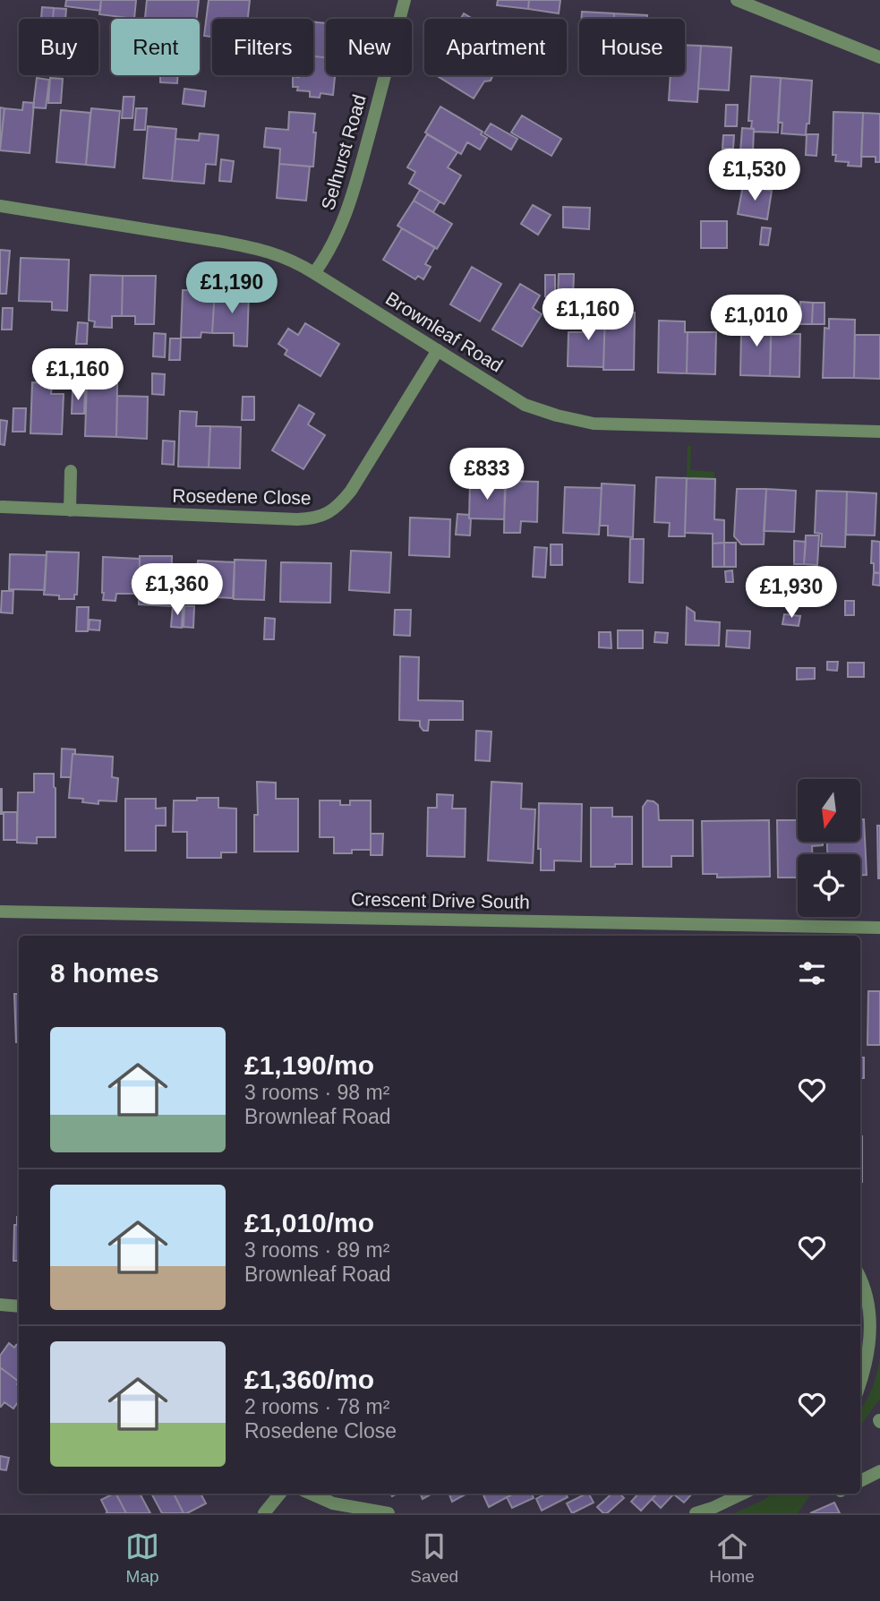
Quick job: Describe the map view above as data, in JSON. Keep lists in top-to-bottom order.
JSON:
{
  "streets": {
    "street": [
      "Selhurst Road",
      "Brownleaf Road",
      "Rosedene Close",
      "Crescent Drive South"
    ]
  },
  "crossings": [
    ["Selhurst Road", "Brownleaf Road"],
    ["Brownleaf Road", "Rosedene Close"]
  ],
  "north": "bottom",
  "page": {
    "chip": [
      "Buy",
      "Rent",
      "Filters",
      "New",
      "Apartment",
      "House"
    ],
    "price": [
      "£1,530",
      "£1,190",
      "£1,160",
      "£1,010",
      "£1,160",
      "£833",
      "£1,360",
      "£1,930"
    ],
    "heading": "8 homes",
    "list": [
      {
        "name": "£1,190/mo",
        "note": "3 rooms · 98 m² · Brownleaf Road"
      },
      {
        "name": "£1,010/mo",
        "note": "3 rooms · 89 m² · Brownleaf Road"
      },
      {
        "name": "£1,360/mo",
        "note": "2 rooms · 78 m² · Rosedene Close"
      }
    ],
    "tabs": ["Map", "Saved", "Home"]
  }
}
